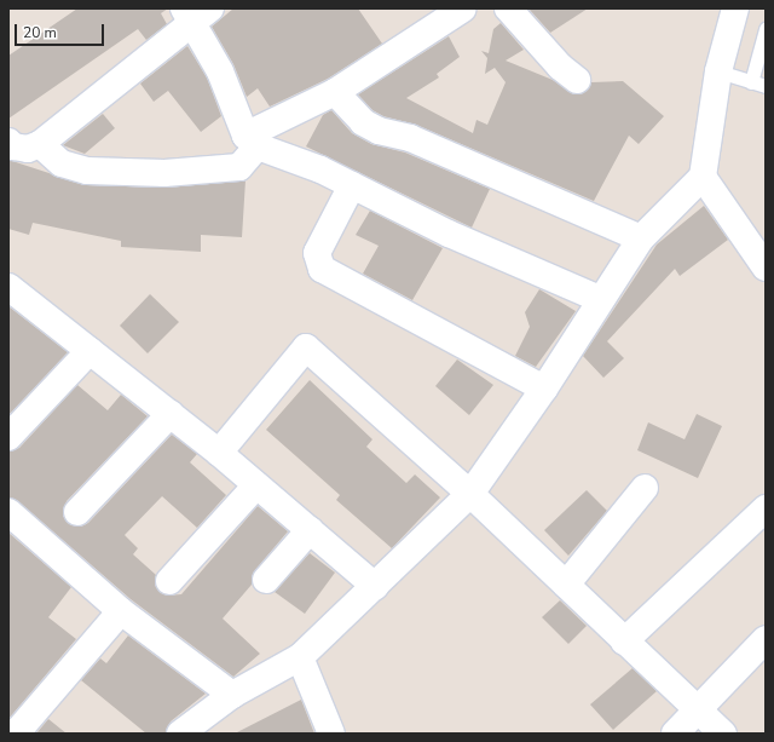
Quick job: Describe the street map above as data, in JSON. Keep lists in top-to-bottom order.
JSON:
{
  "scale_bar": "20 m"
}
